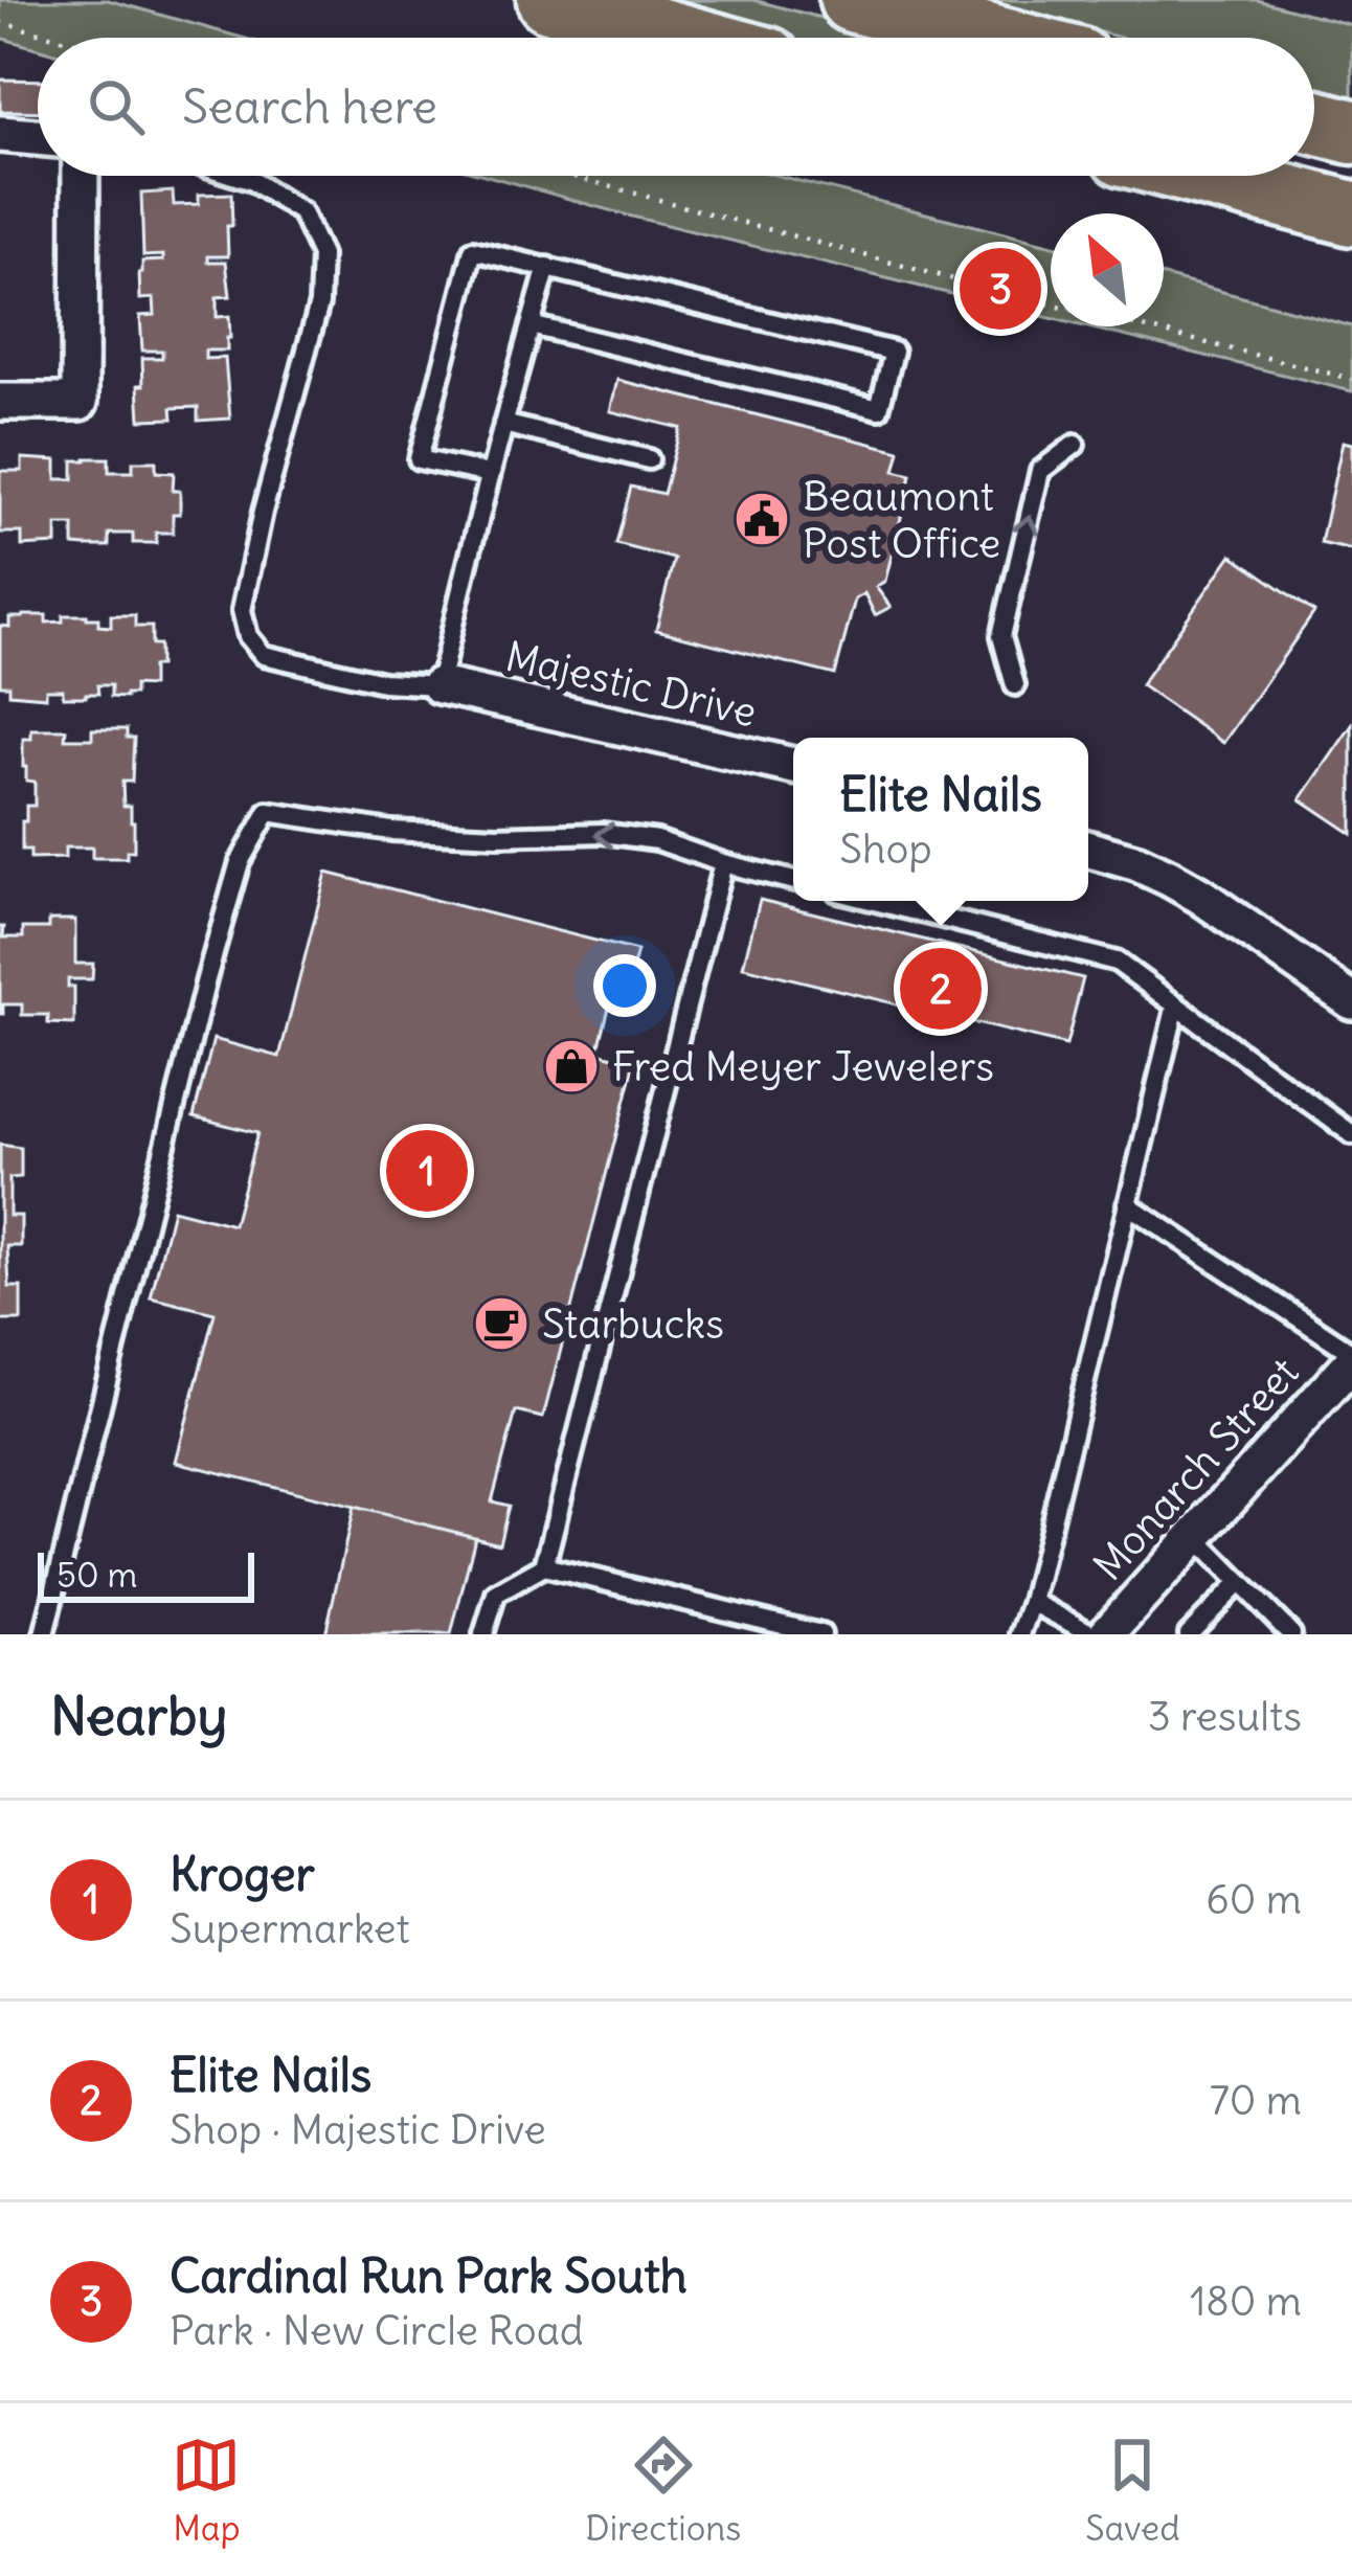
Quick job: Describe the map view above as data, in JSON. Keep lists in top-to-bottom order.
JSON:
{
  "streets": {
    "street": ["Majestic Drive", "Monarch Street"]
  },
  "places": {
    "public building": ["Beaumont Post Office"],
    "shop": ["Fred Meyer Jewelers"],
    "cafe": ["Starbucks"]
  },
  "scale_bar": "50 m",
  "north": "top left",
  "page": {
    "search": "Search here",
    "pins": ["3", "2", "1"],
    "popup": ["Elite Nails", "Shop"],
    "scale": "50 m",
    "heading": ["Nearby", "3 results"],
    "list": [
      {
        "mark": "1",
        "name": "Kroger",
        "note": "Supermarket",
        "value": "60 m"
      },
      {
        "mark": "2",
        "name": "Elite Nails",
        "note": "Shop · Majestic Drive",
        "value": "70 m"
      },
      {
        "mark": "3",
        "name": "Cardinal Run Park South",
        "note": "Park · New Circle Road",
        "value": "180 m"
      }
    ],
    "nav": ["Map", "Directions", "Saved"]
  }
}
